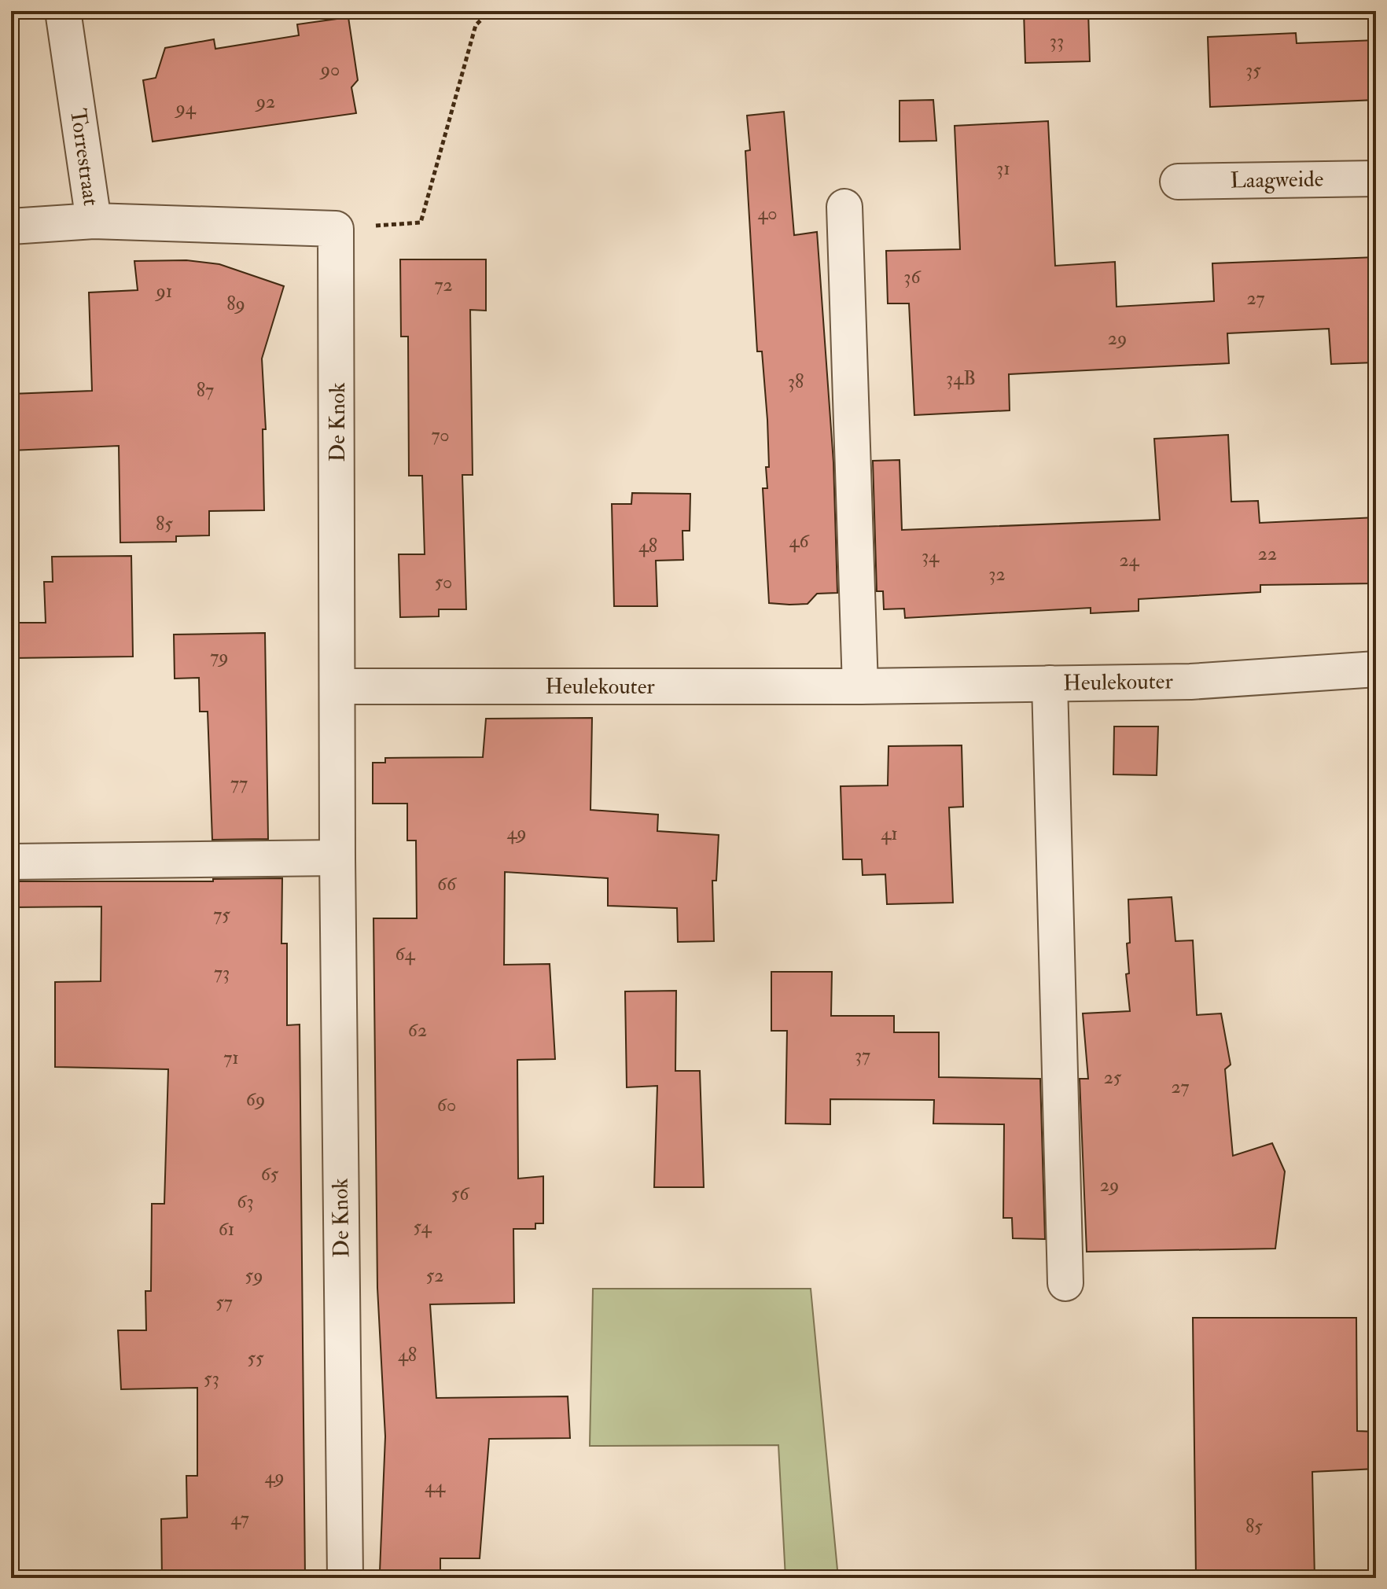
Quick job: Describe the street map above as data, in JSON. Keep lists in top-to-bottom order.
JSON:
{
  "streets": {
    "street": [
      "Torrestraat",
      "Laagweide",
      "De Knok",
      "Heulekouter"
    ]
  },
  "crossings": [
    ["De Knok", "Heulekouter"]
  ],
  "house_numbers": [
    "33",
    "90",
    "35",
    "92",
    "94",
    "31",
    "40",
    "36",
    "72",
    "91",
    "27",
    "89",
    "29",
    "34B",
    "38",
    "87",
    "70",
    "85",
    "46",
    "48",
    "22",
    "34",
    "24",
    "32",
    "50",
    "79",
    "77",
    "49",
    "41",
    "66",
    "75",
    "64",
    "73",
    "62",
    "37",
    "71",
    "25",
    "27",
    "69",
    "60",
    "65",
    "29",
    "56",
    "63",
    "54",
    "61",
    "59",
    "52",
    "57",
    "48",
    "55",
    "53",
    "49",
    "44",
    "47",
    "85"
  ]
}
